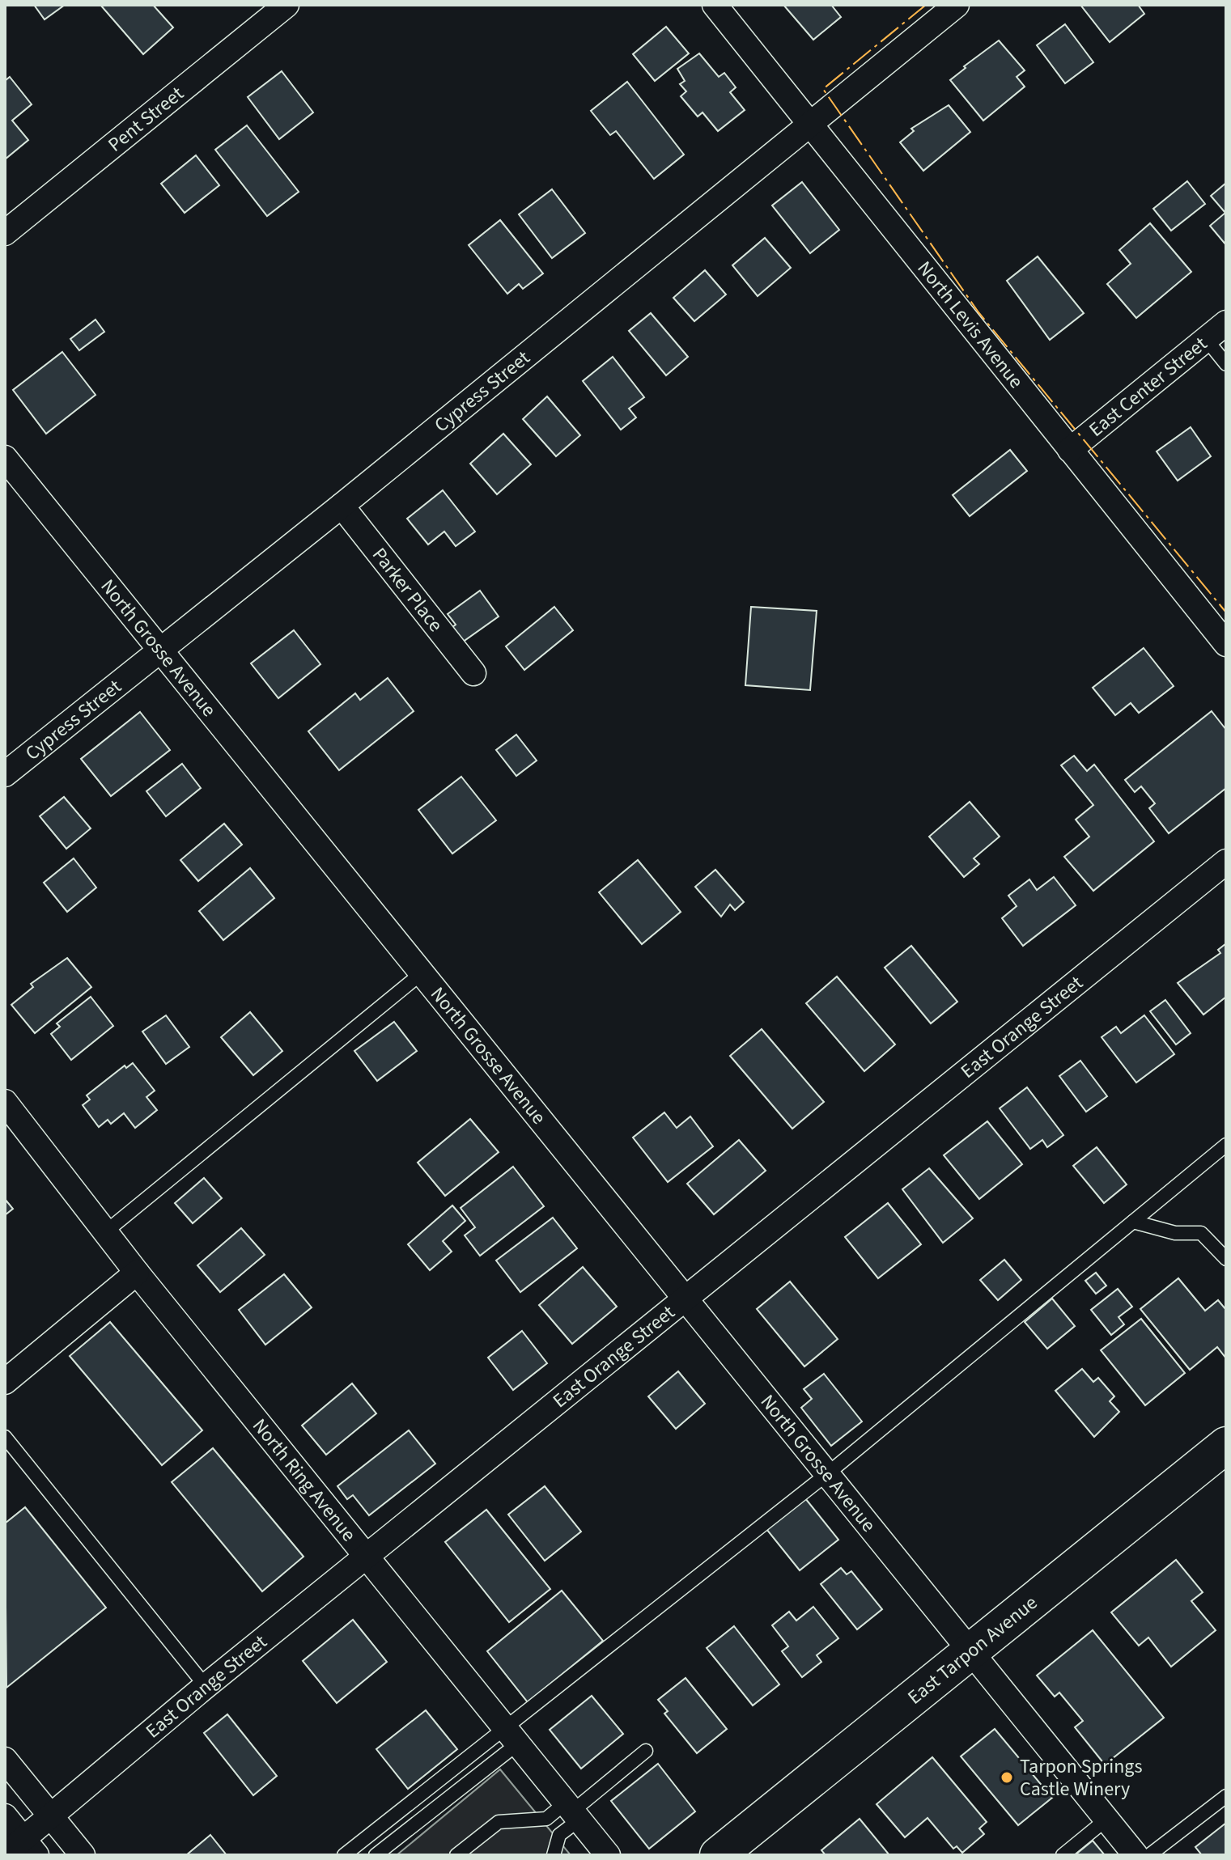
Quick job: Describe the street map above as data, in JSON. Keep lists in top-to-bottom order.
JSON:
{
  "streets": {
    "main road": ["East Tarpon Avenue"],
    "street": [
      "Pent Street",
      "North Levis Avenue",
      "East Center Street",
      "Cypress Street",
      "Parker Place",
      "North Grosse Avenue",
      "East Orange Street",
      "North Ring Avenue"
    ]
  },
  "crossings": [
    ["North Levis Avenue", "East Center Street"],
    ["North Levis Avenue", "Cypress Street"],
    ["Cypress Street", "Parker Place"],
    ["Cypress Street", "North Grosse Avenue"],
    ["North Grosse Avenue", "East Orange Street"],
    ["North Grosse Avenue", "East Tarpon Avenue"],
    ["East Orange Street", "North Ring Avenue"]
  ],
  "places": ["Tarpon Springs Castle Winery"]
}
